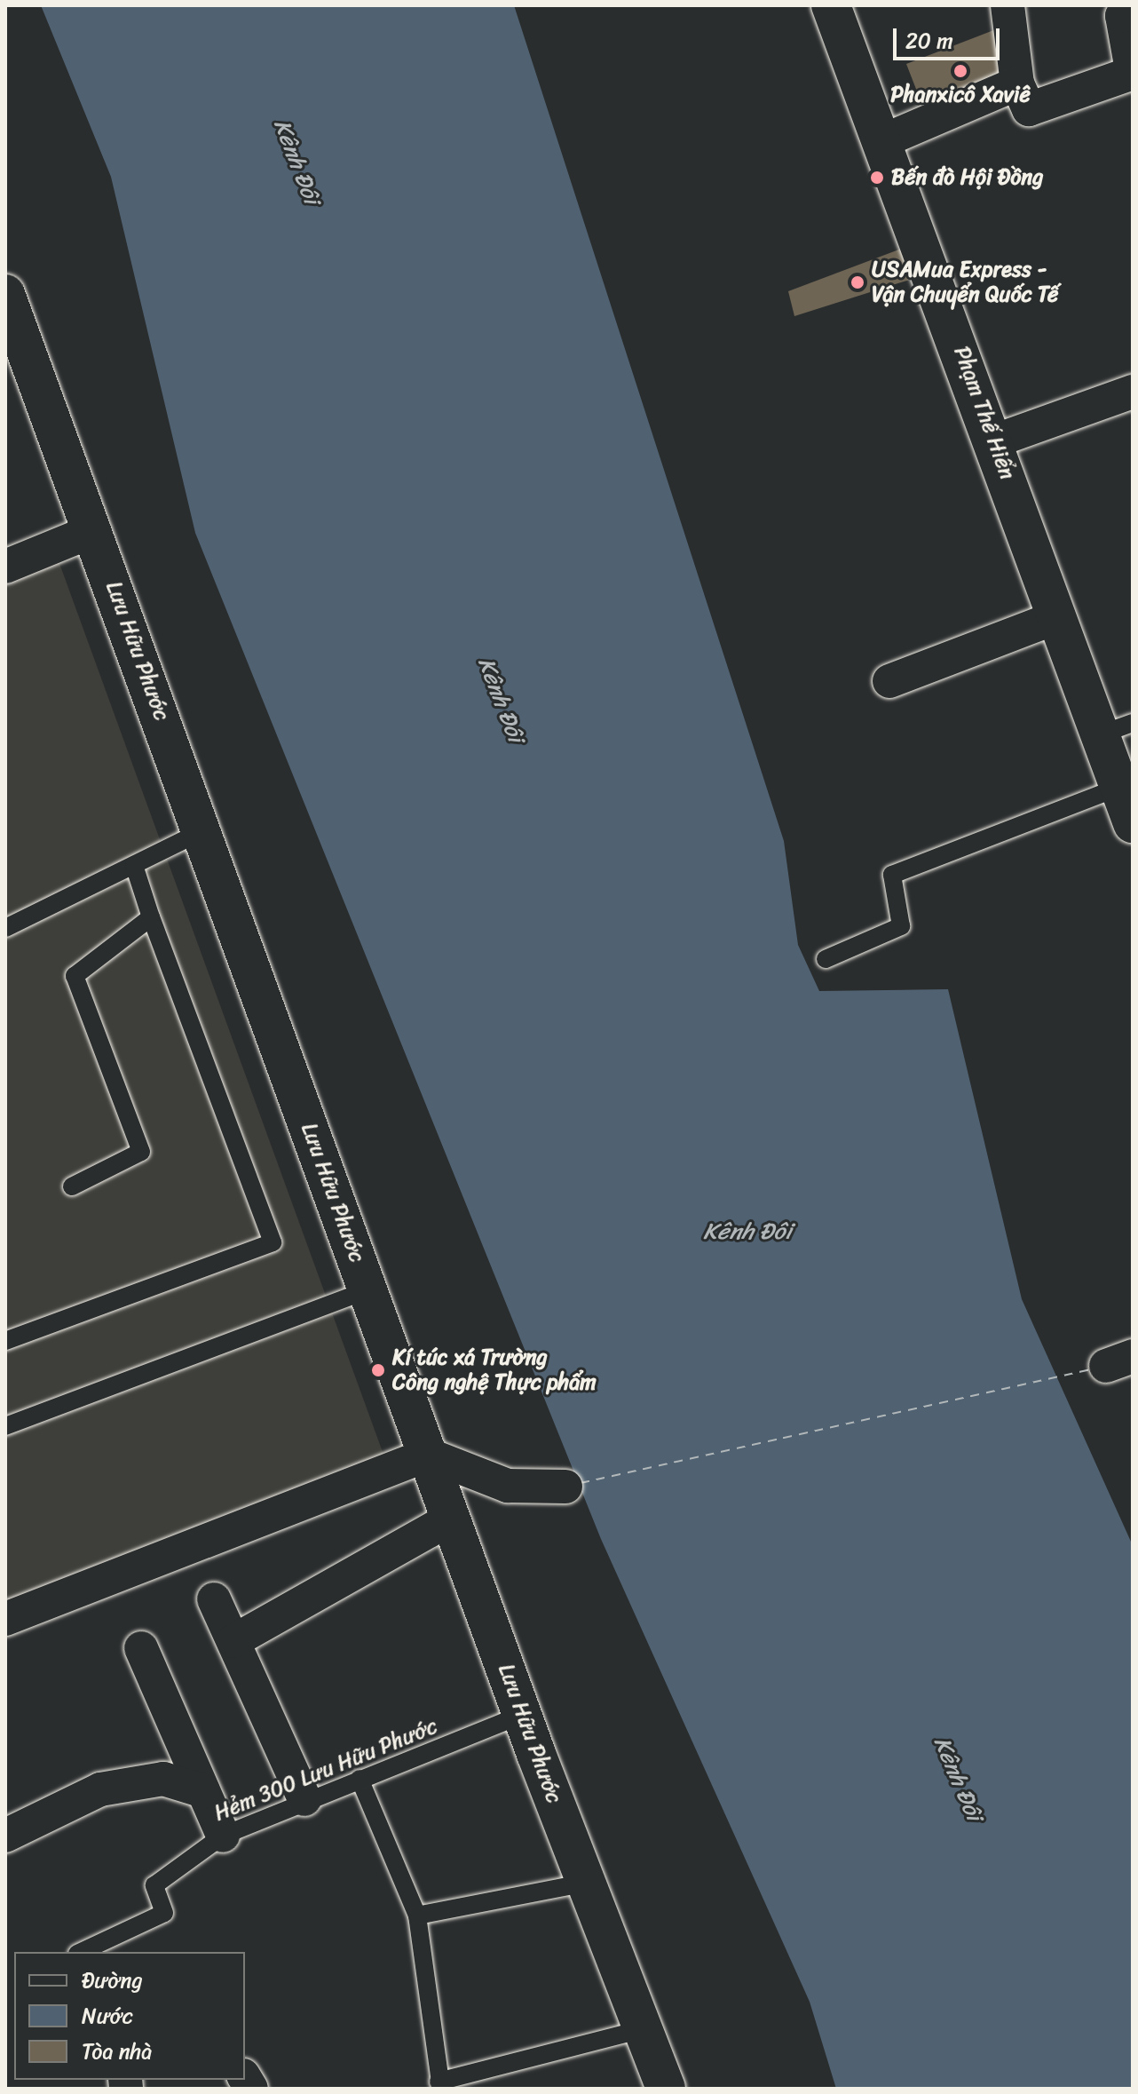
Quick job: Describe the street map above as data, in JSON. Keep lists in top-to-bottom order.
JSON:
{
  "streets": {
    "street": ["Phạm Thế Hiển", "Lưu Hữu Phước"],
    "lane": ["Hẻm 300 Lưu Hữu Phước"]
  },
  "crossings": [
    ["Lưu Hữu Phước", "Hẻm 300 Lưu Hữu Phước"]
  ],
  "water": ["Kênh Đôi"],
  "places": [
    "Phanxicô Xaviê",
    "Bến đò Hội Đồng",
    "USAMua Express - Vận Chuyển Quốc Tế",
    "Kí túc xá Trường Công nghệ Thực phẩm"
  ],
  "legend": ["Đường", "Nước", "Tòa nhà"],
  "scale_bar": "20 m"
}
